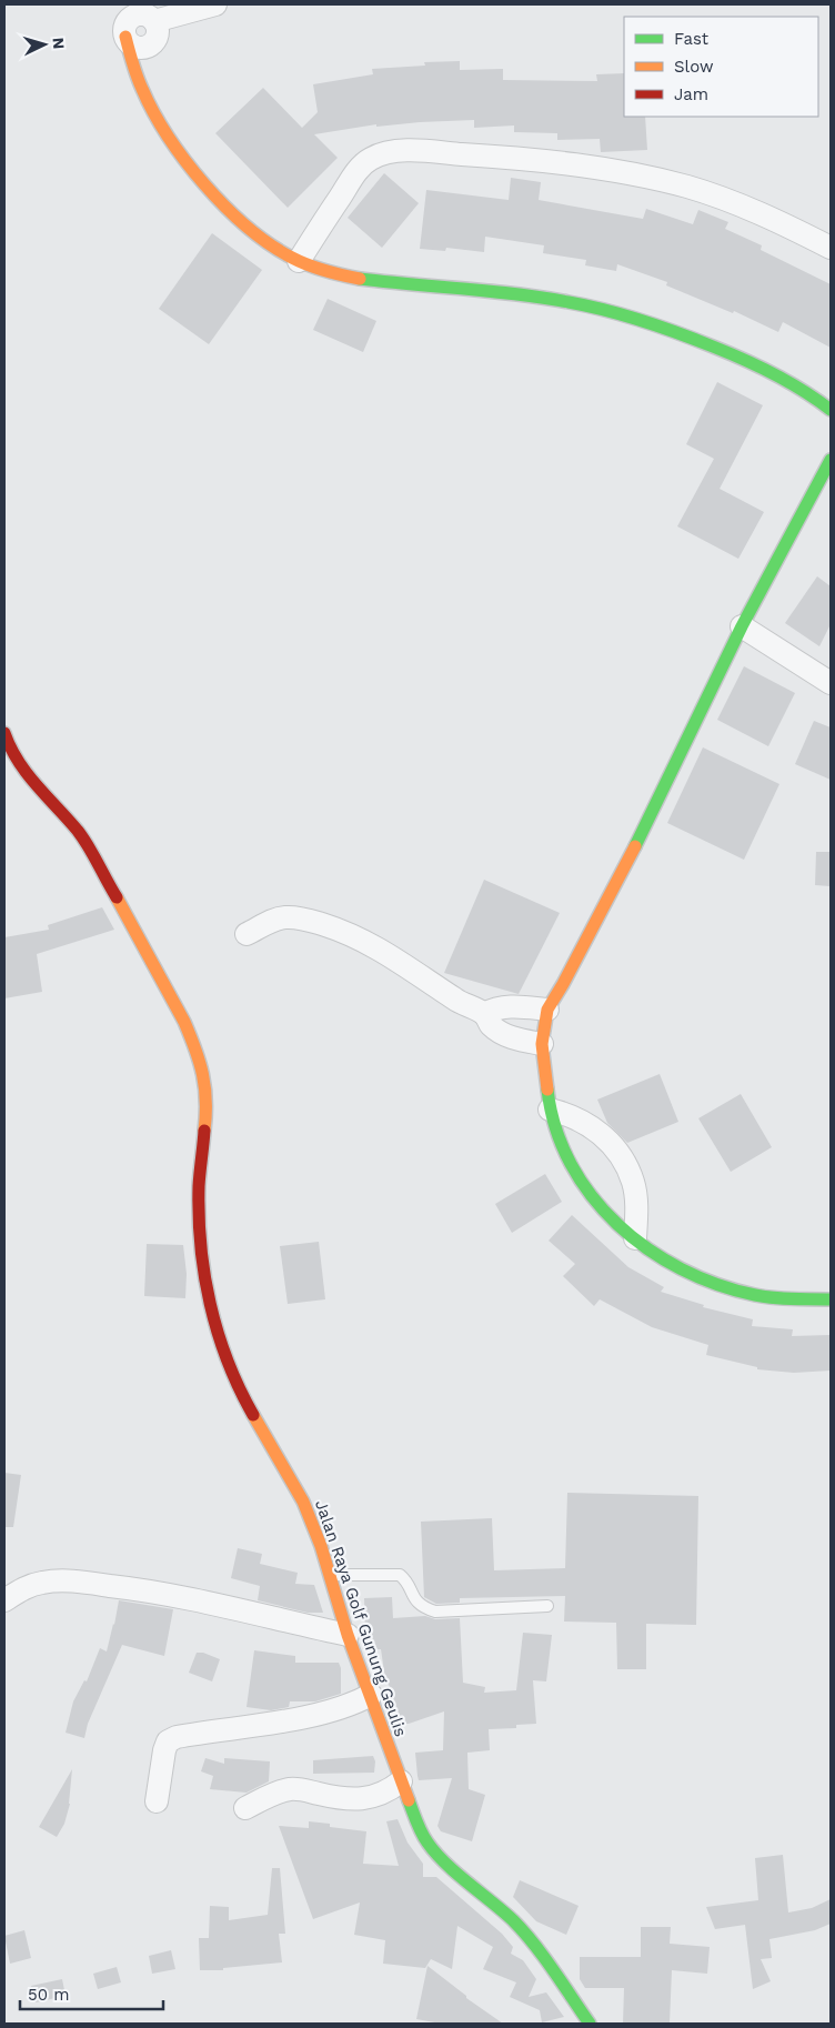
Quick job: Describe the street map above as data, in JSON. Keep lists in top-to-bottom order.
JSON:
{
  "streets": {
    "street": ["Jalan Raya Golf Gunung Geulis"]
  },
  "legend": ["Fast", "Slow", "Jam"],
  "scale_bar": "50 m",
  "north": "right"
}
